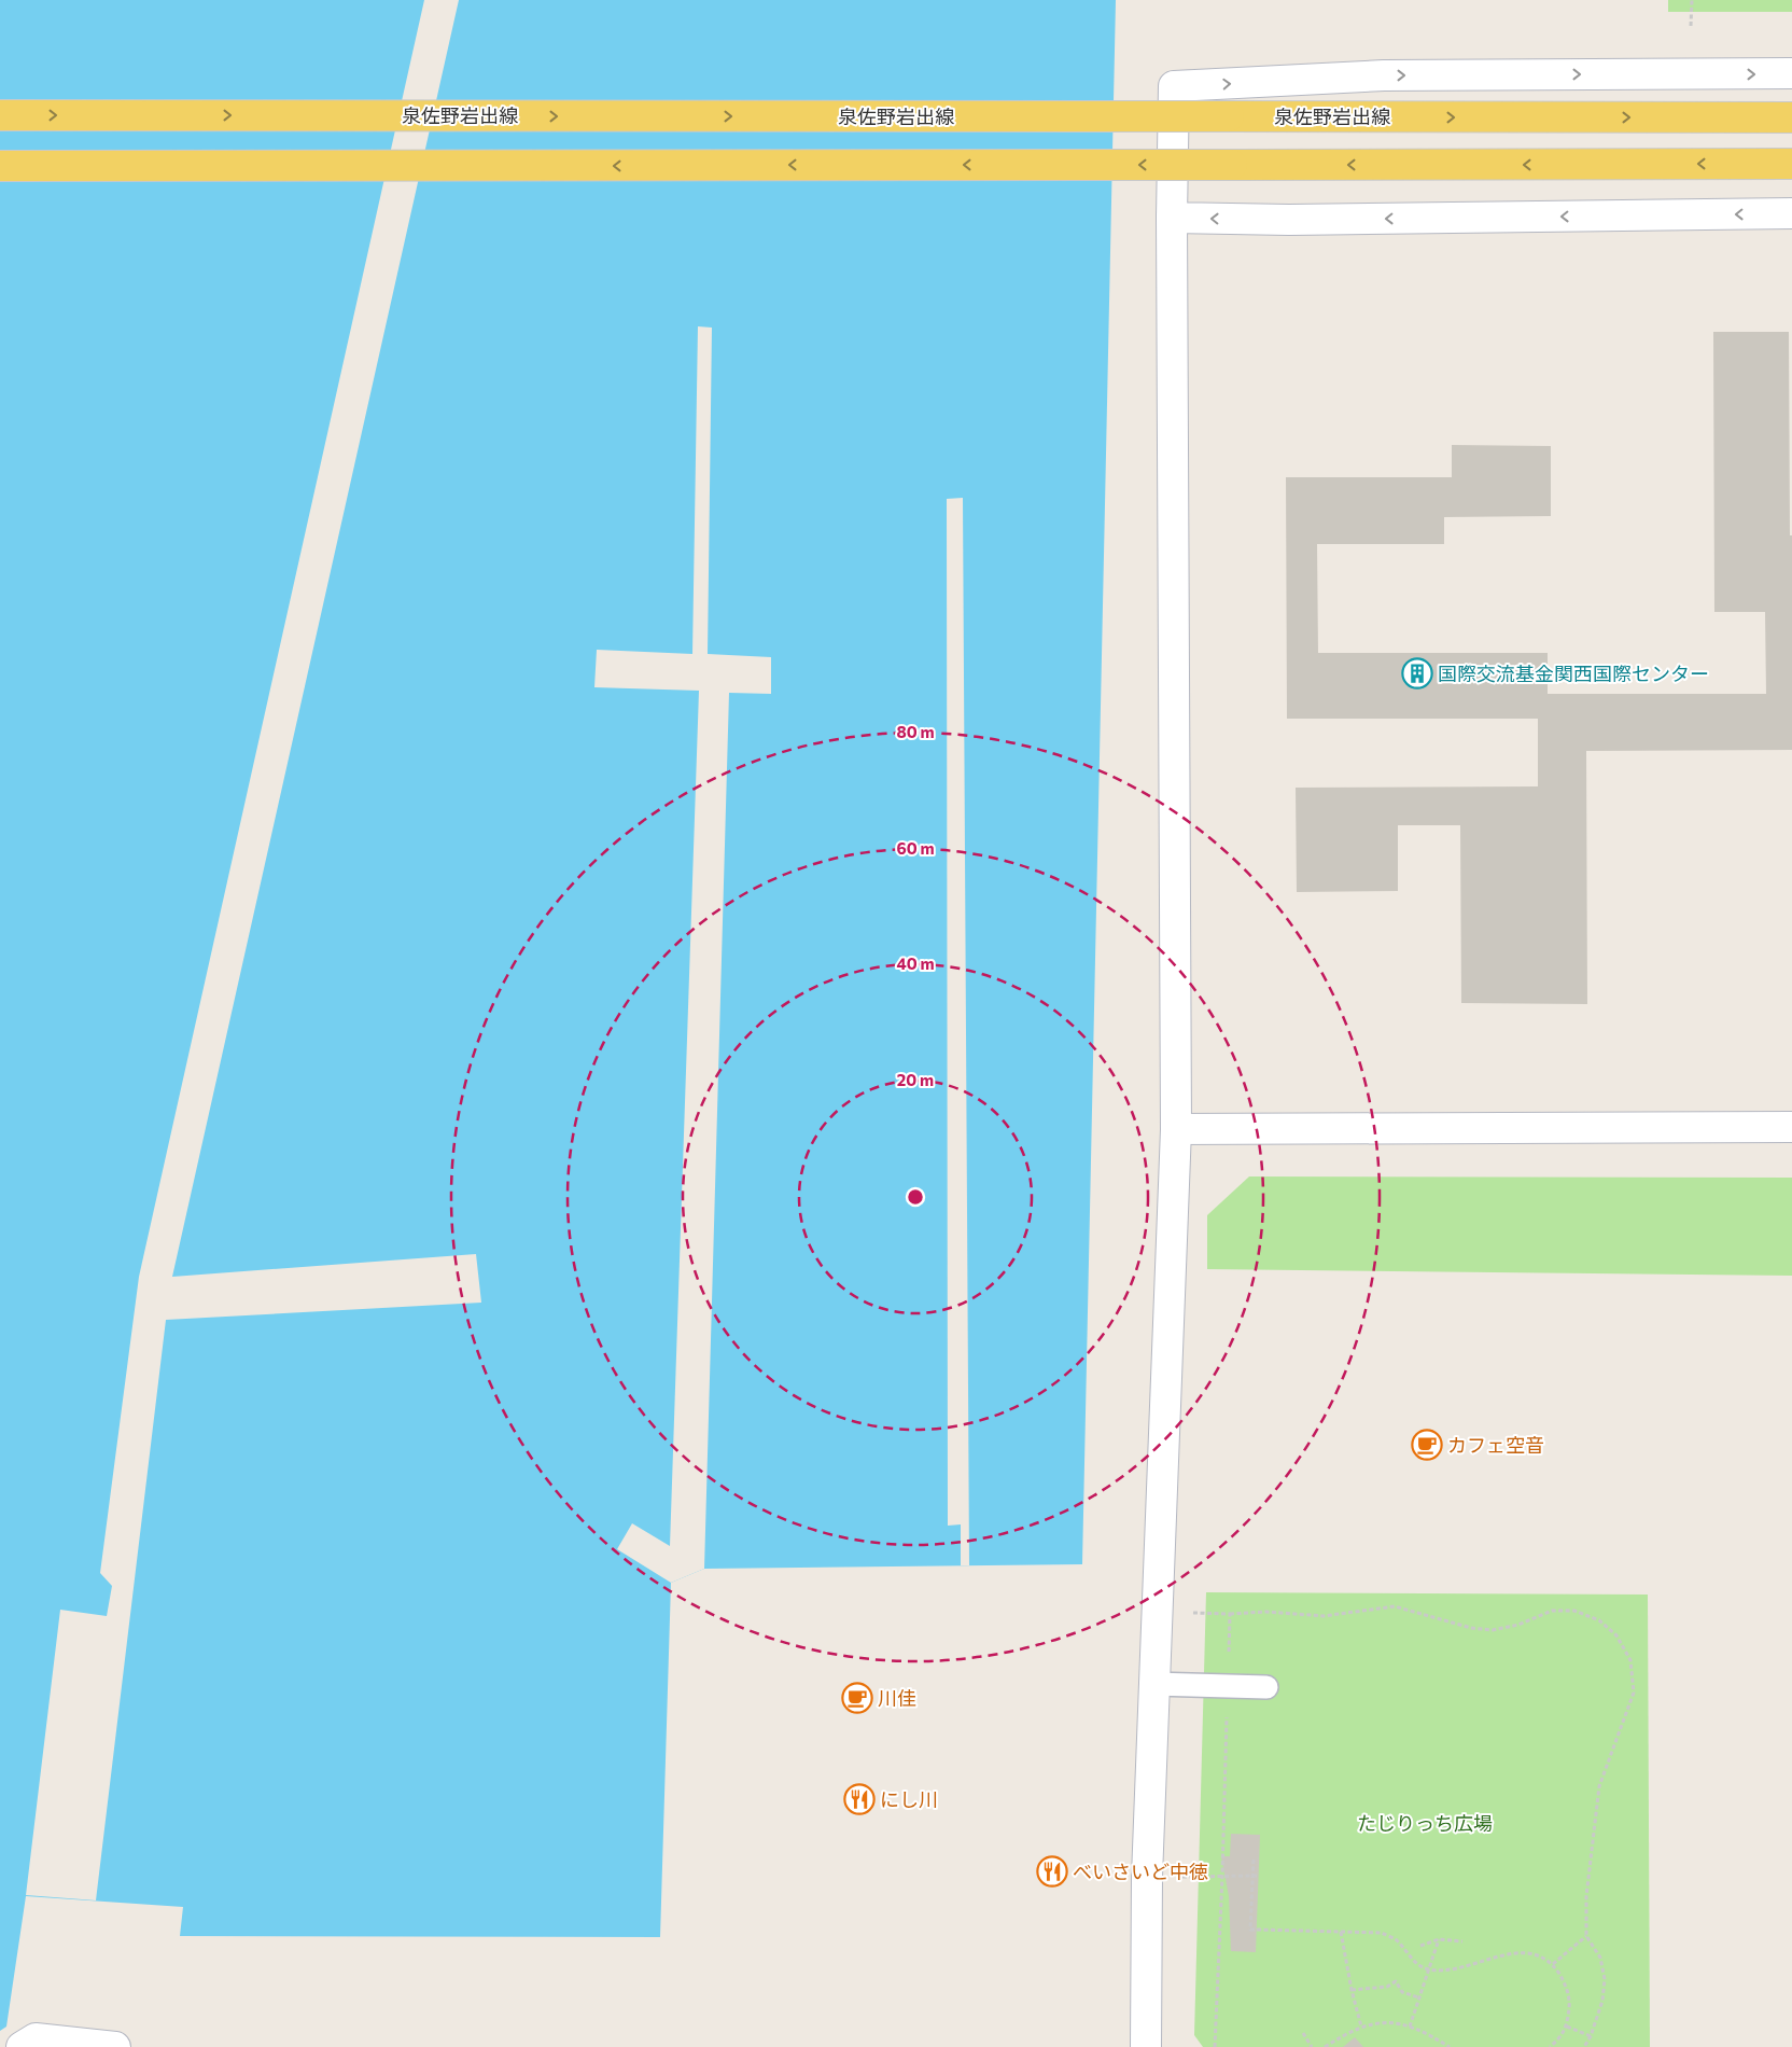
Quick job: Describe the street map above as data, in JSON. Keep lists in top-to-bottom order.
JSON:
{
  "streets": {
    "main road": ["泉佐野岩出線"]
  },
  "parks": ["たじりっち広場"],
  "places": {
    "building": ["国際交流基金関西国際センター"],
    "cafe": ["カフェ空音", "川佳"],
    "restaurant": ["にし川", "べいさいど中徳"]
  },
  "rings": [
    "80 m",
    "60 m",
    "40 m",
    "20 m"
  ]
}
